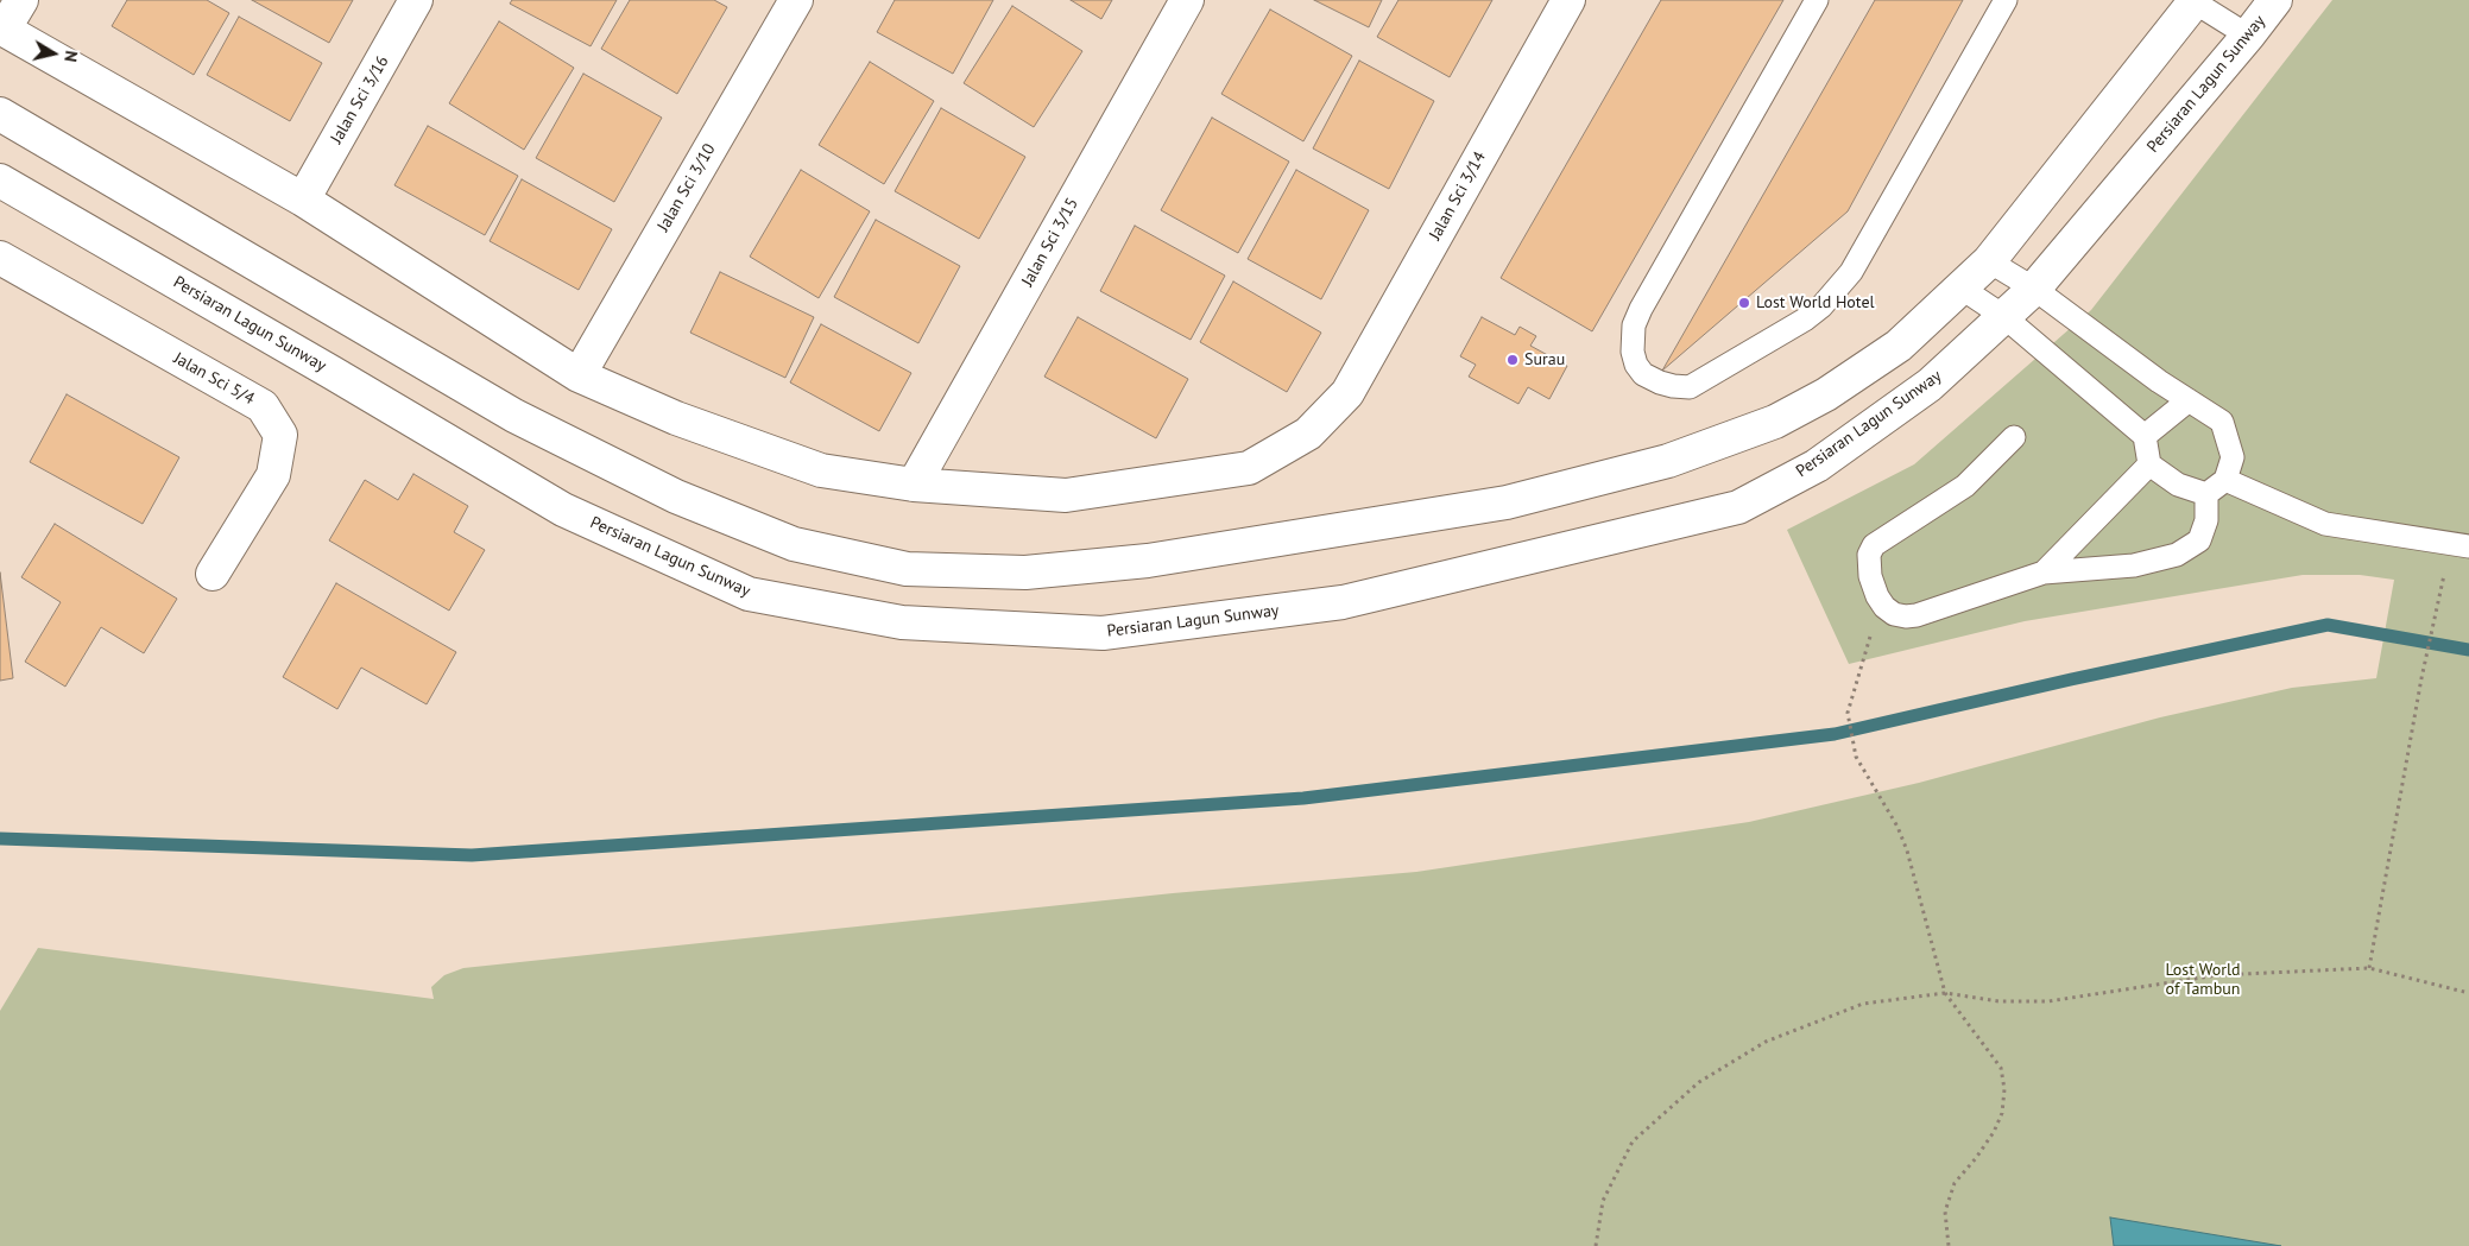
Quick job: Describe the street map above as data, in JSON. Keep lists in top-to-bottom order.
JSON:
{
  "streets": {
    "main road": [
      "Persiaran Lagun Sunway",
      "Jalan Sci 3/16",
      "Jalan Sci 3/10",
      "Jalan Sci 3/14",
      "Jalan Sci 3/15",
      "Jalan Sci 5/4"
    ]
  },
  "crossings": [
    ["Jalan Sci 3/16", "Jalan Sci 3/14"],
    ["Jalan Sci 3/10", "Jalan Sci 3/14"],
    ["Jalan Sci 3/14", "Jalan Sci 3/15"]
  ],
  "parks": ["Lost World of Tambun"],
  "places": ["Lost World Hotel", "Surau"],
  "north": "right"
}
